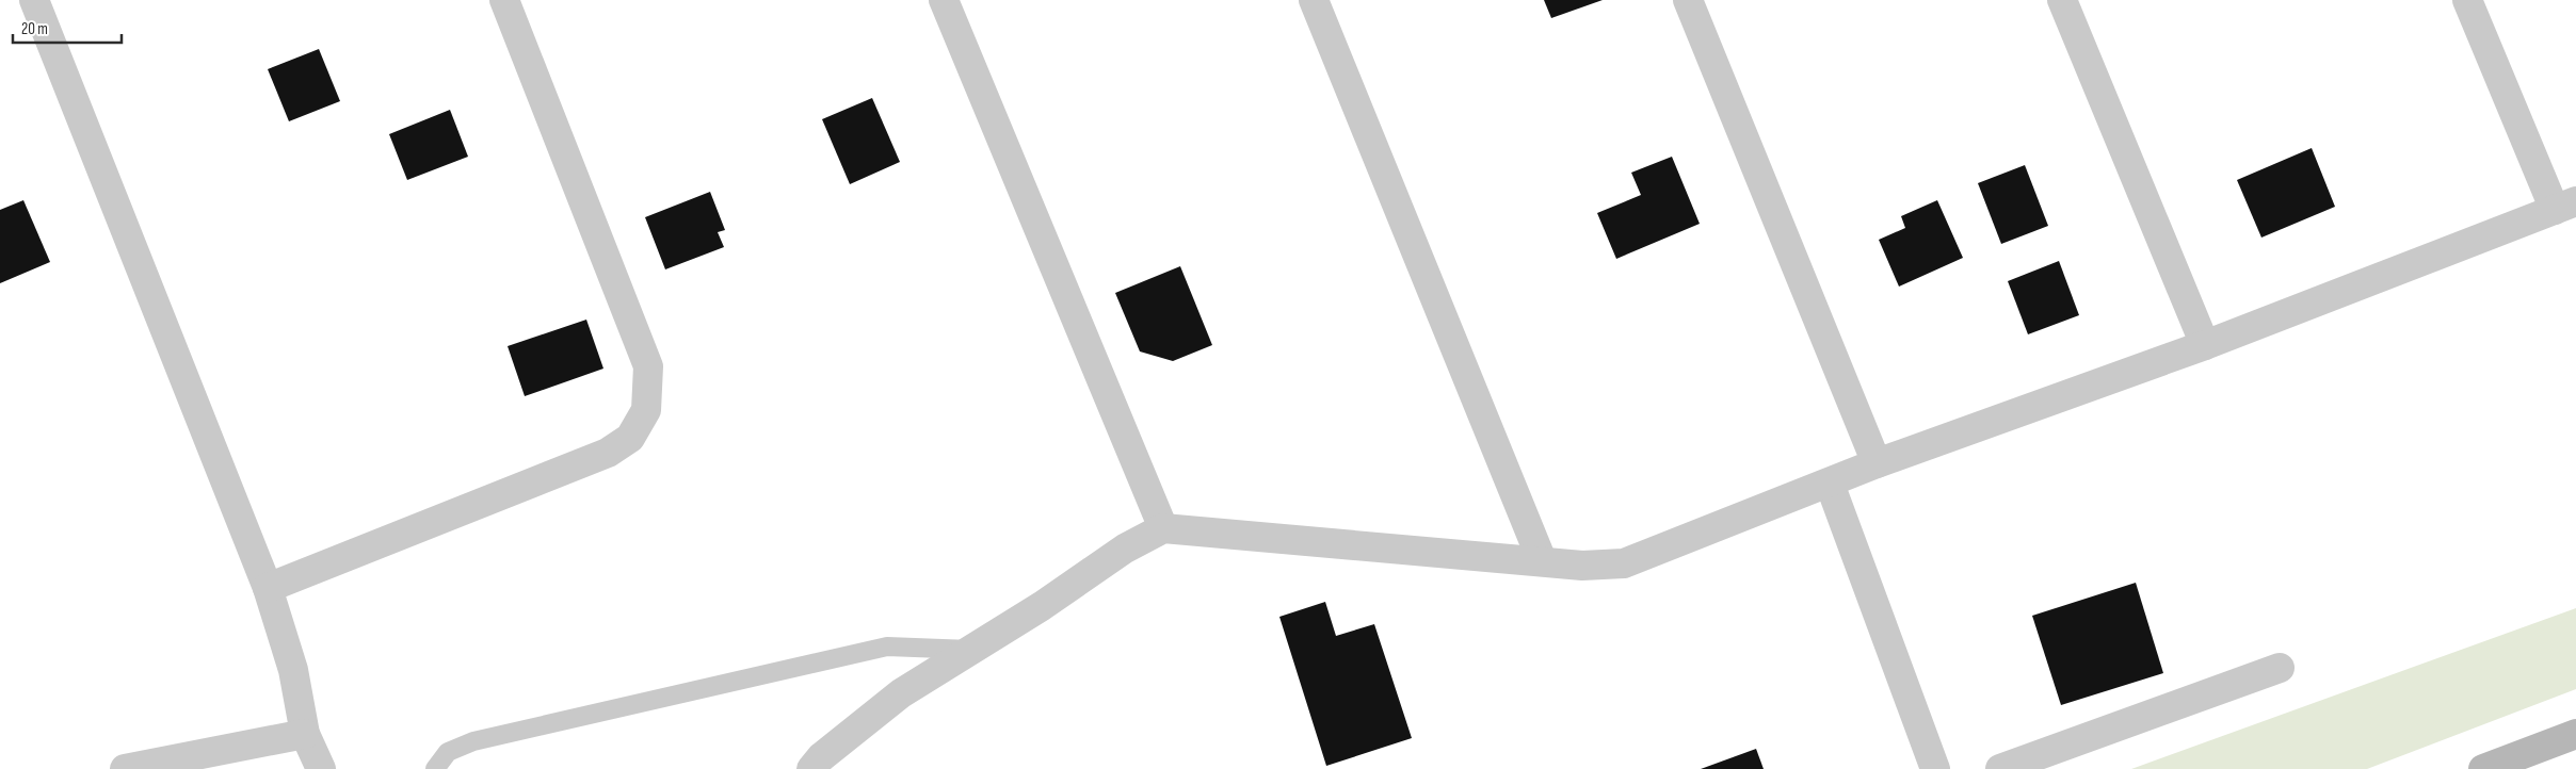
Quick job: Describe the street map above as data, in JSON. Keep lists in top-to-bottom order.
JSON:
{
  "scale_bar": "20 m"
}
